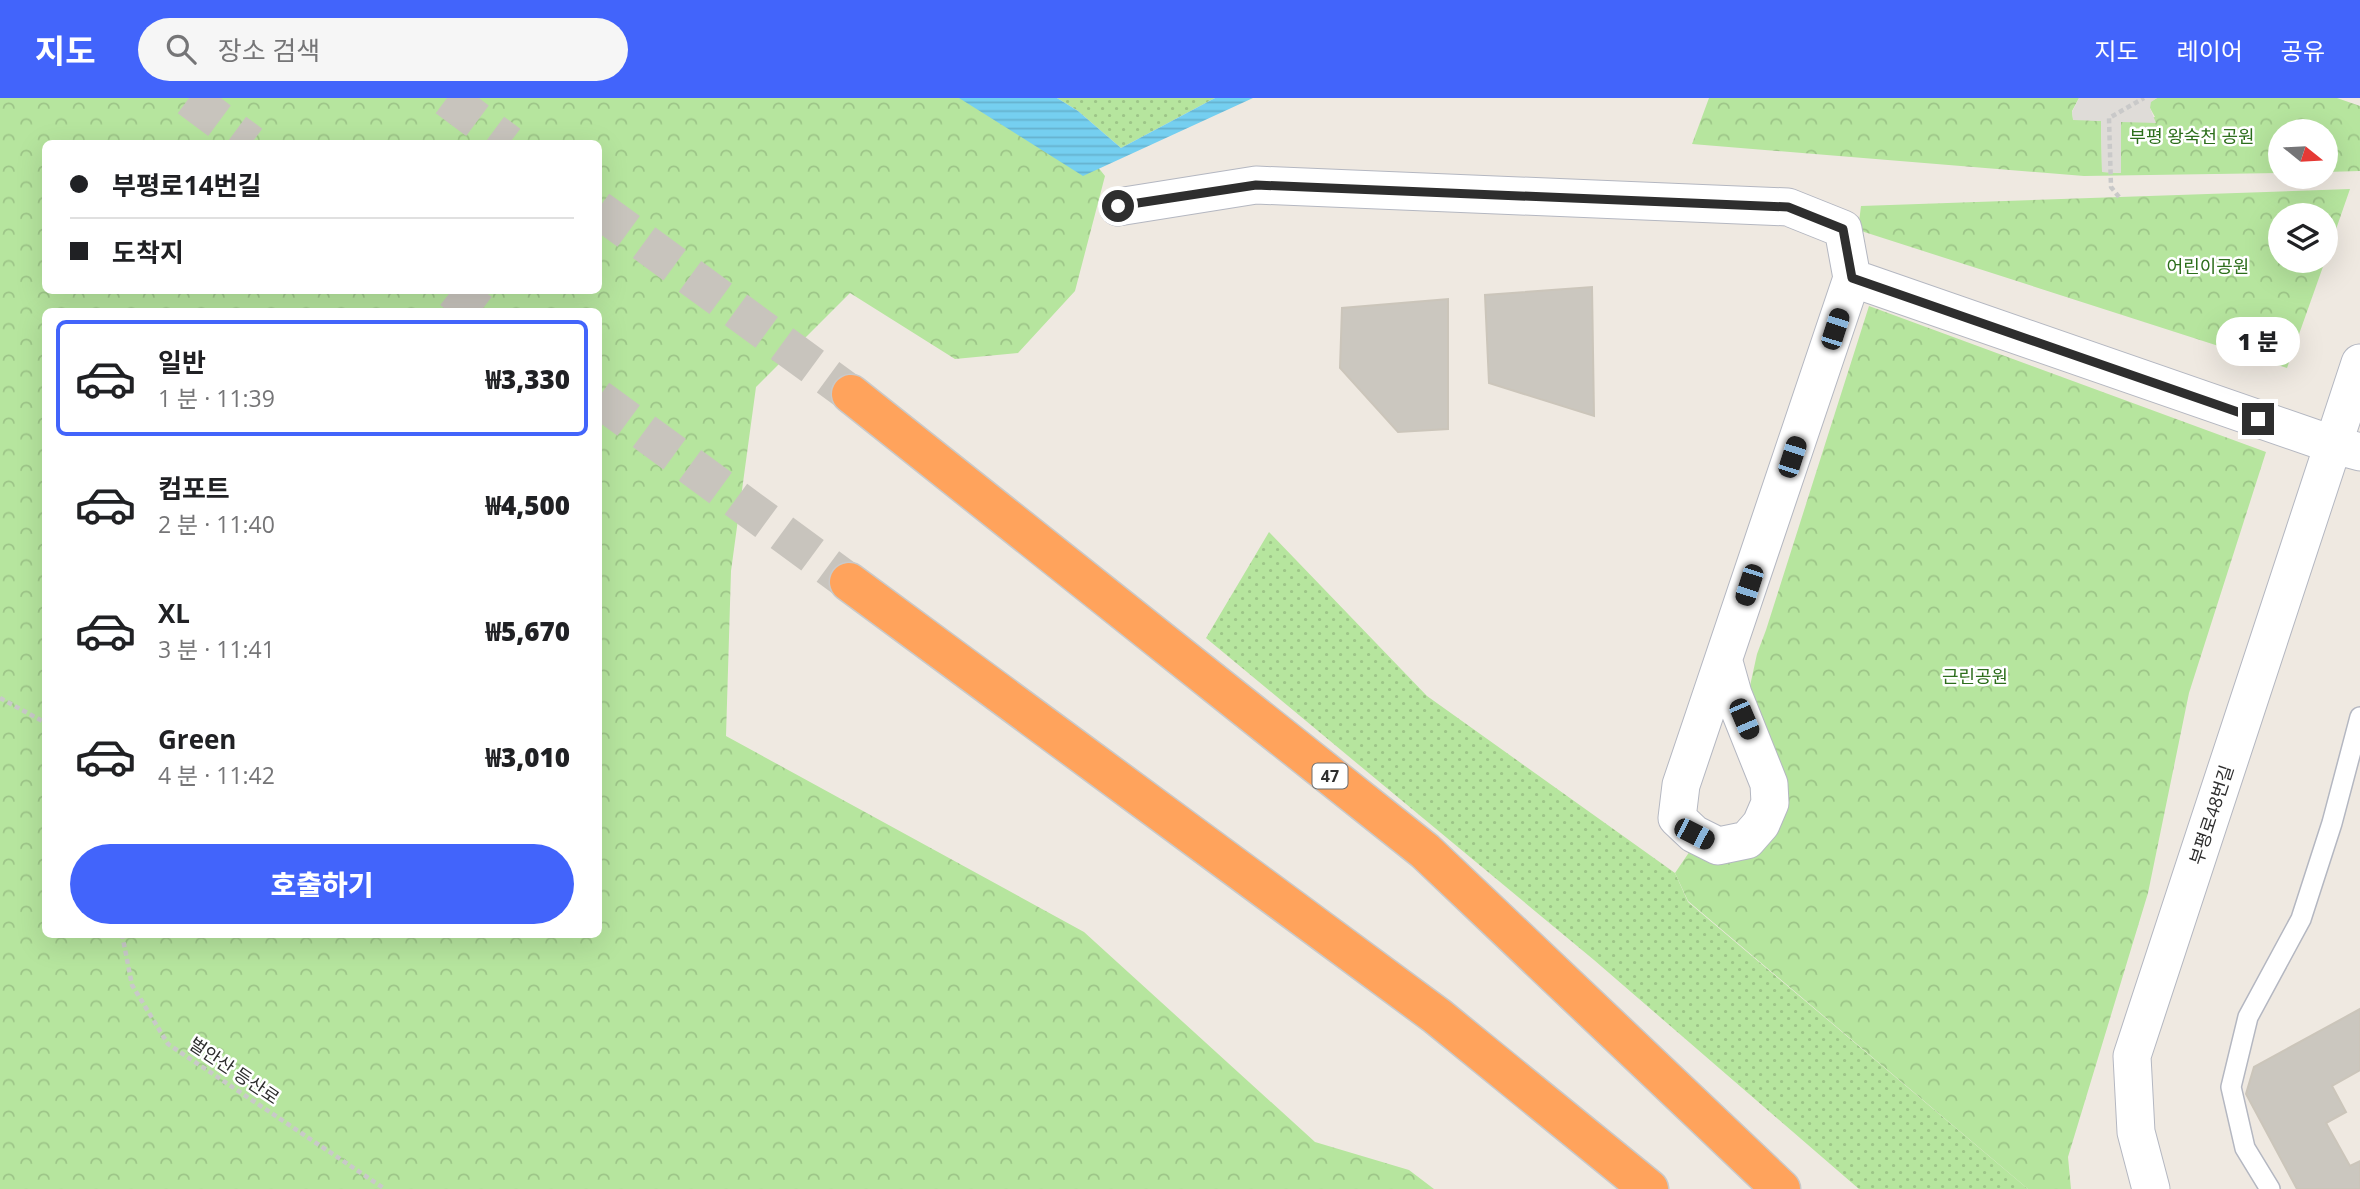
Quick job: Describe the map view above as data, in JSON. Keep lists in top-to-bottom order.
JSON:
{
  "streets": {
    "highway": ["47"],
    "street": ["부평로48번길"],
    "path": ["벌안산 등산로"]
  },
  "parks": ["부평 왕숙천 공원", "어린이공원", "근린공원"],
  "north": "right",
  "page": {
    "header": "지도",
    "search": "장소 검색",
    "nav": ["지도", "레이어", "공유"],
    "banner": ["부평로14번길", "도착지"],
    "bubble": "1 분",
    "list": [
      {
        "name": "일반",
        "note": "1 분 · 11:39",
        "value": "₩3,330"
      },
      {
        "name": "컴포트",
        "note": "2 분 · 11:40",
        "value": "₩4,500"
      },
      {
        "name": "XL",
        "note": "3 분 · 11:41",
        "value": "₩5,670"
      },
      {
        "name": "Green",
        "note": "4 분 · 11:42",
        "value": "₩3,010"
      }
    ],
    "buttons": "호출하기"
  }
}
